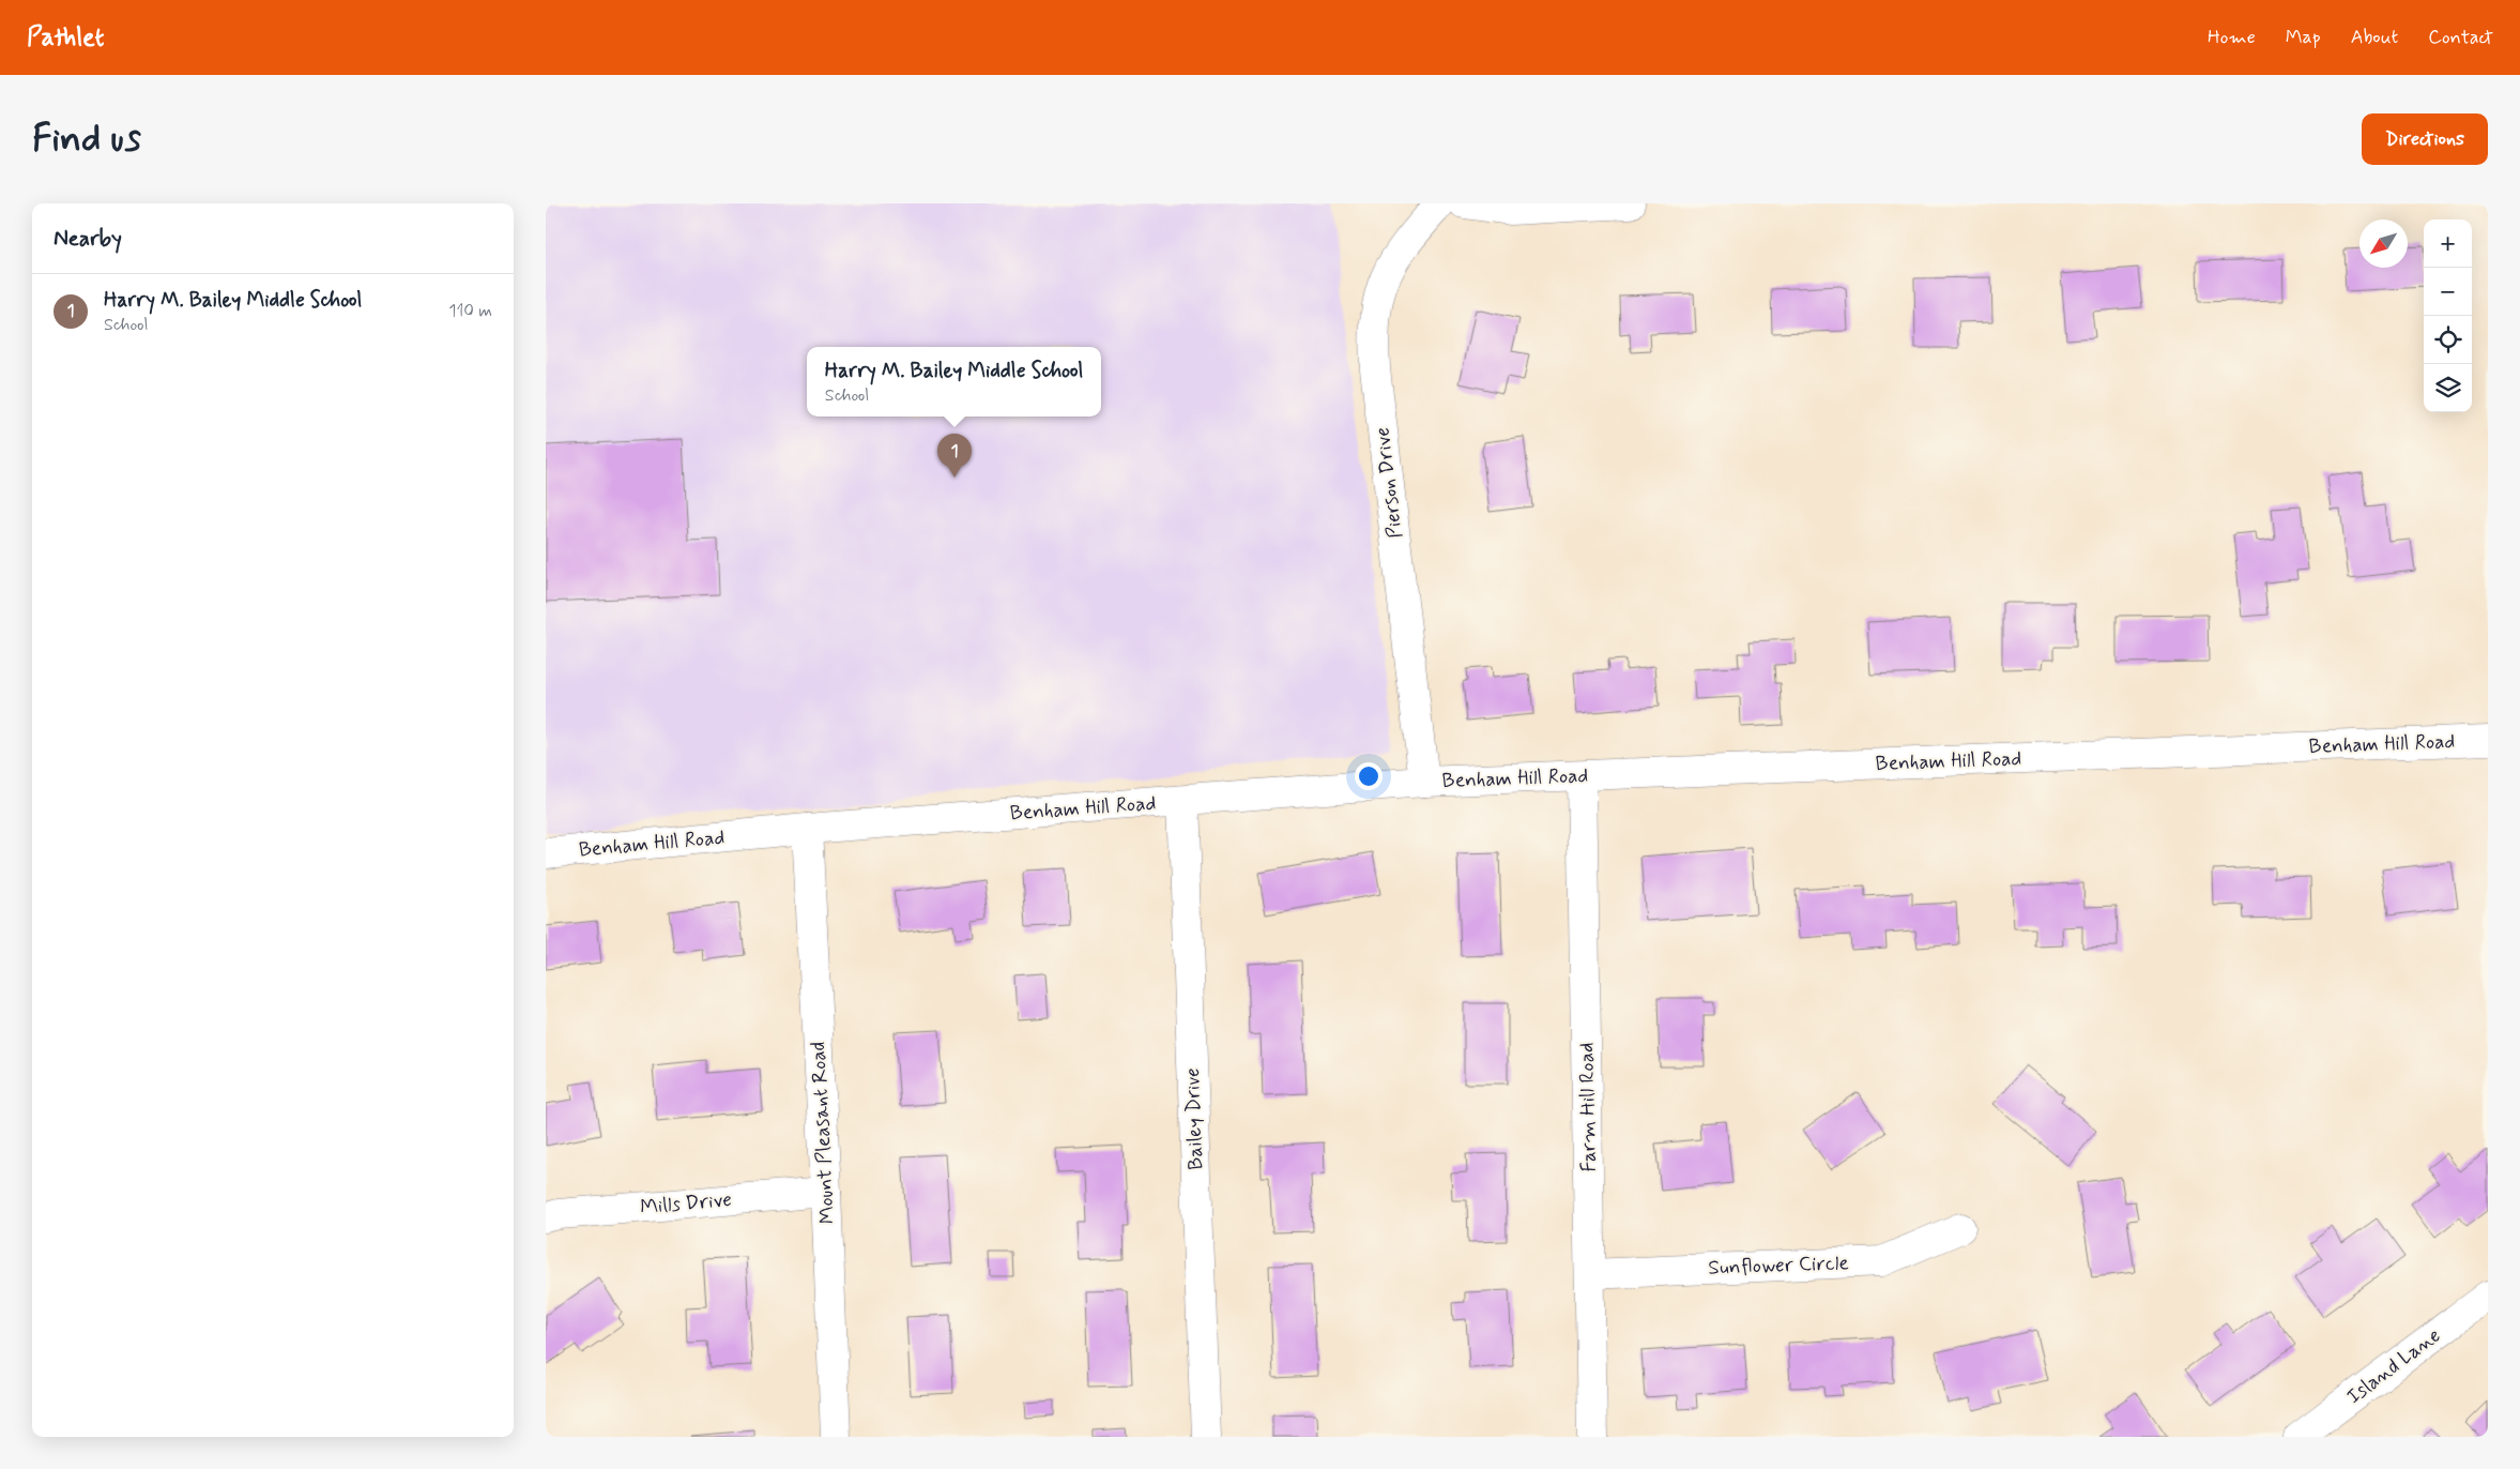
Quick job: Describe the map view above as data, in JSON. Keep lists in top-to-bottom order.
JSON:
{
  "streets": {
    "street": [
      "Pierson Drive",
      "Benham Hill Road",
      "Farm Hill Road",
      "Bailey Drive",
      "Mount Pleasant Road",
      "Mills Drive",
      "Sunflower Circle",
      "Island Lane"
    ]
  },
  "crossings": [
    ["Pierson Drive", "Benham Hill Road"],
    ["Benham Hill Road", "Farm Hill Road"],
    ["Benham Hill Road", "Bailey Drive"],
    ["Benham Hill Road", "Mount Pleasant Road"],
    ["Farm Hill Road", "Sunflower Circle"],
    ["Mount Pleasant Road", "Mills Drive"]
  ],
  "north": "bottom left",
  "page": {
    "header": "Pathlet",
    "nav": [
      "Home",
      "Map",
      "About",
      "Contact"
    ],
    "buttons": "Directions",
    "title": "Find us",
    "heading": "Nearby",
    "map_buttons": ["+", "−"],
    "list": [
      {
        "mark": "1",
        "name": "Harry M. Bailey Middle School",
        "note": "School",
        "value": "110 m"
      }
    ],
    "popup": ["Harry M. Bailey Middle School", "School"],
    "pins": "1"
  }
}
